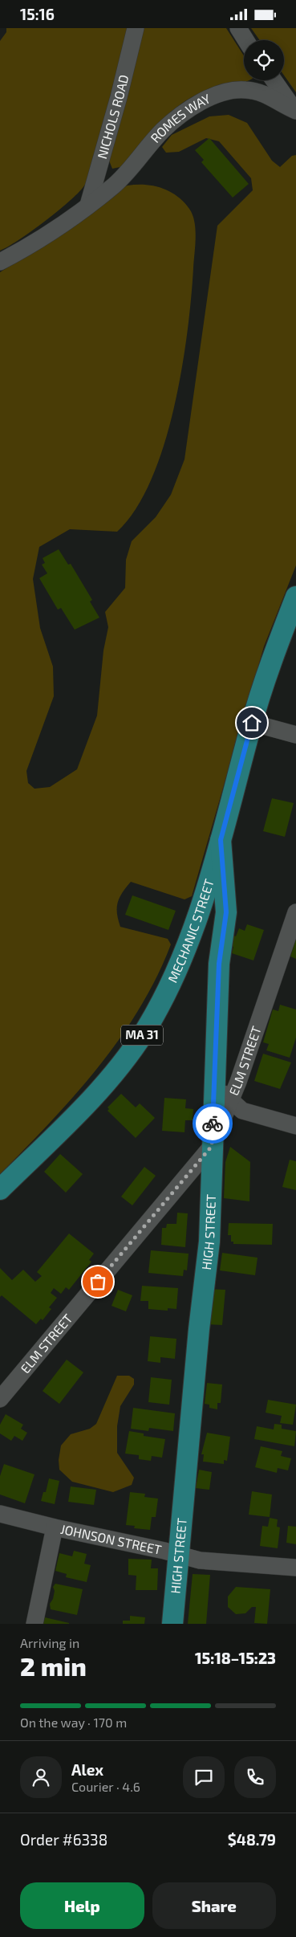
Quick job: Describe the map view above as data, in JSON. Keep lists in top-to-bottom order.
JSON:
{
  "streets": {
    "main road": ["MECHANIC STREET", "MA 31", "HIGH STREET"],
    "street": [
      "NICHOLS ROAD",
      "ROMES WAY",
      "ELM STREET",
      "JOHNSON STREET"
    ]
  },
  "crossings": [
    ["NICHOLS ROAD", "ROMES WAY"],
    ["MECHANIC STREET", "HIGH STREET"],
    ["ELM STREET", "HIGH STREET"],
    ["HIGH STREET", "JOHNSON STREET"]
  ],
  "page": {
    "status": "15:16",
    "heading": ["2 min", "Arriving in", "15:18–15:23"],
    "panel": [
      "Alex",
      "Courier · 4.6",
      "Order #6338",
      "$48.79"
    ],
    "bar": "On the way · 170 m",
    "buttons": ["Help", "Share"]
  }
}
